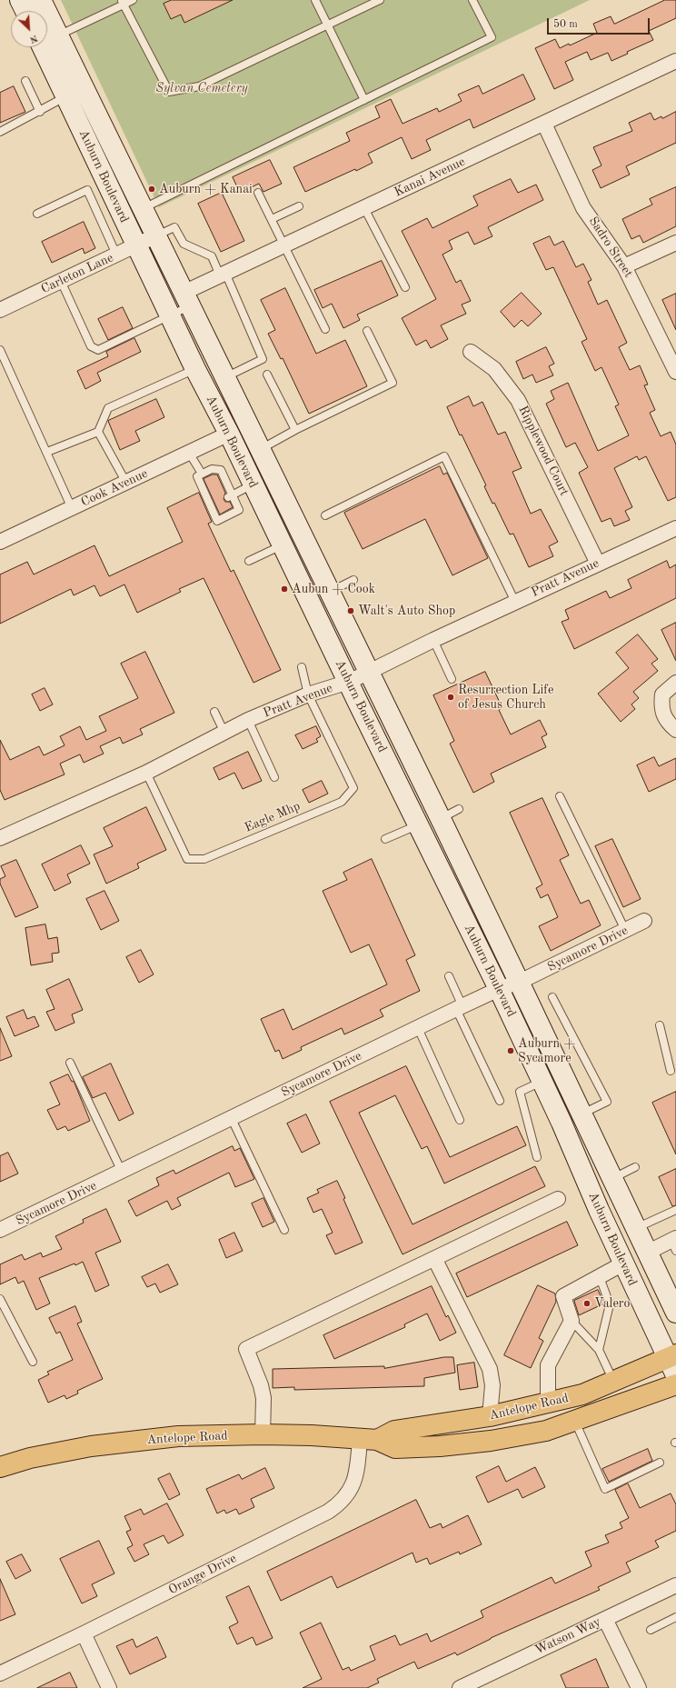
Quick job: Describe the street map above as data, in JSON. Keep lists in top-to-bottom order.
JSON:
{
  "streets": {
    "main road": ["Auburn Boulevard", "Antelope Road"],
    "street": [
      "Kanai Avenue",
      "Sadro Street",
      "Carleton Lane",
      "Ripplewood Court",
      "Cook Avenue",
      "Pratt Avenue",
      "Sycamore Drive",
      "Orange Drive",
      "Watson Way"
    ],
    "lane": ["Eagle Mhp"]
  },
  "crossings": [
    ["Auburn Boulevard", "Kanai Avenue"],
    ["Auburn Boulevard", "Carleton Lane"],
    ["Auburn Boulevard", "Cook Avenue"],
    ["Auburn Boulevard", "Pratt Avenue"],
    ["Auburn Boulevard", "Sycamore Drive"],
    ["Auburn Boulevard", "Antelope Road"],
    ["Kanai Avenue", "Sadro Street"],
    ["Ripplewood Court", "Pratt Avenue"],
    ["Pratt Avenue", "Eagle Mhp"],
    ["Antelope Road", "Orange Drive"]
  ],
  "parks": ["Sylvan Cemetery"],
  "places": [
    "Auburn + Kanai",
    "Aubun + Cook",
    "Walt's Auto Shop",
    "Resurrection Life of Jesus Church",
    "Auburn + Sycamore",
    "Valero"
  ],
  "scale_bar": "50 m",
  "north": "bottom right"
}
